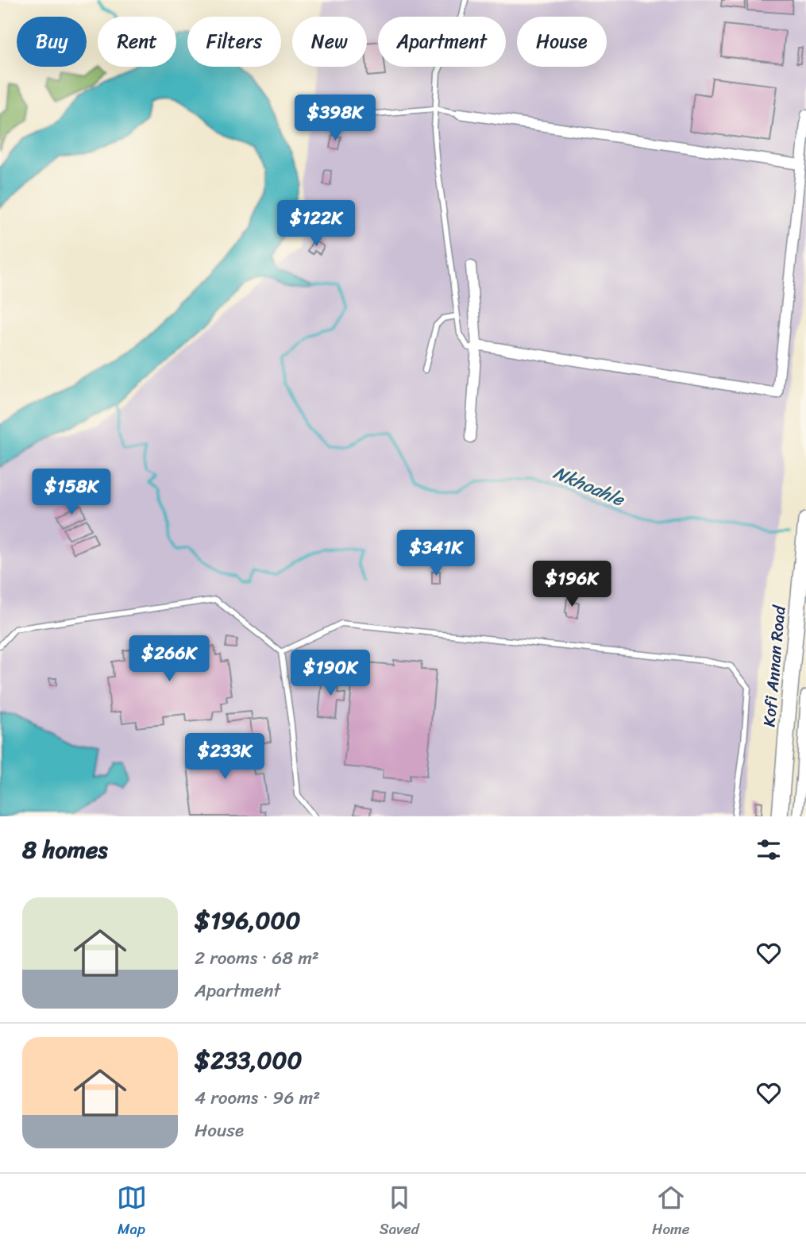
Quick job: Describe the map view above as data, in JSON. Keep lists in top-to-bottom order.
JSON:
{
  "streets": {
    "main road": ["Kofi Annan Road"]
  },
  "water": ["Nkhoahle"],
  "page": {
    "chip": [
      "Buy",
      "Rent",
      "Filters",
      "New",
      "Apartment",
      "House"
    ],
    "price": [
      "$398K",
      "$122K",
      "$158K",
      "$341K",
      "$196K",
      "$266K",
      "$190K",
      "$233K"
    ],
    "heading": "8 homes",
    "list": [
      {
        "name": "$196,000",
        "note": "2 rooms · 68 m² · Apartment"
      },
      {
        "name": "$233,000",
        "note": "4 rooms · 96 m² · House"
      }
    ],
    "tabs": ["Map", "Saved", "Home"]
  }
}
